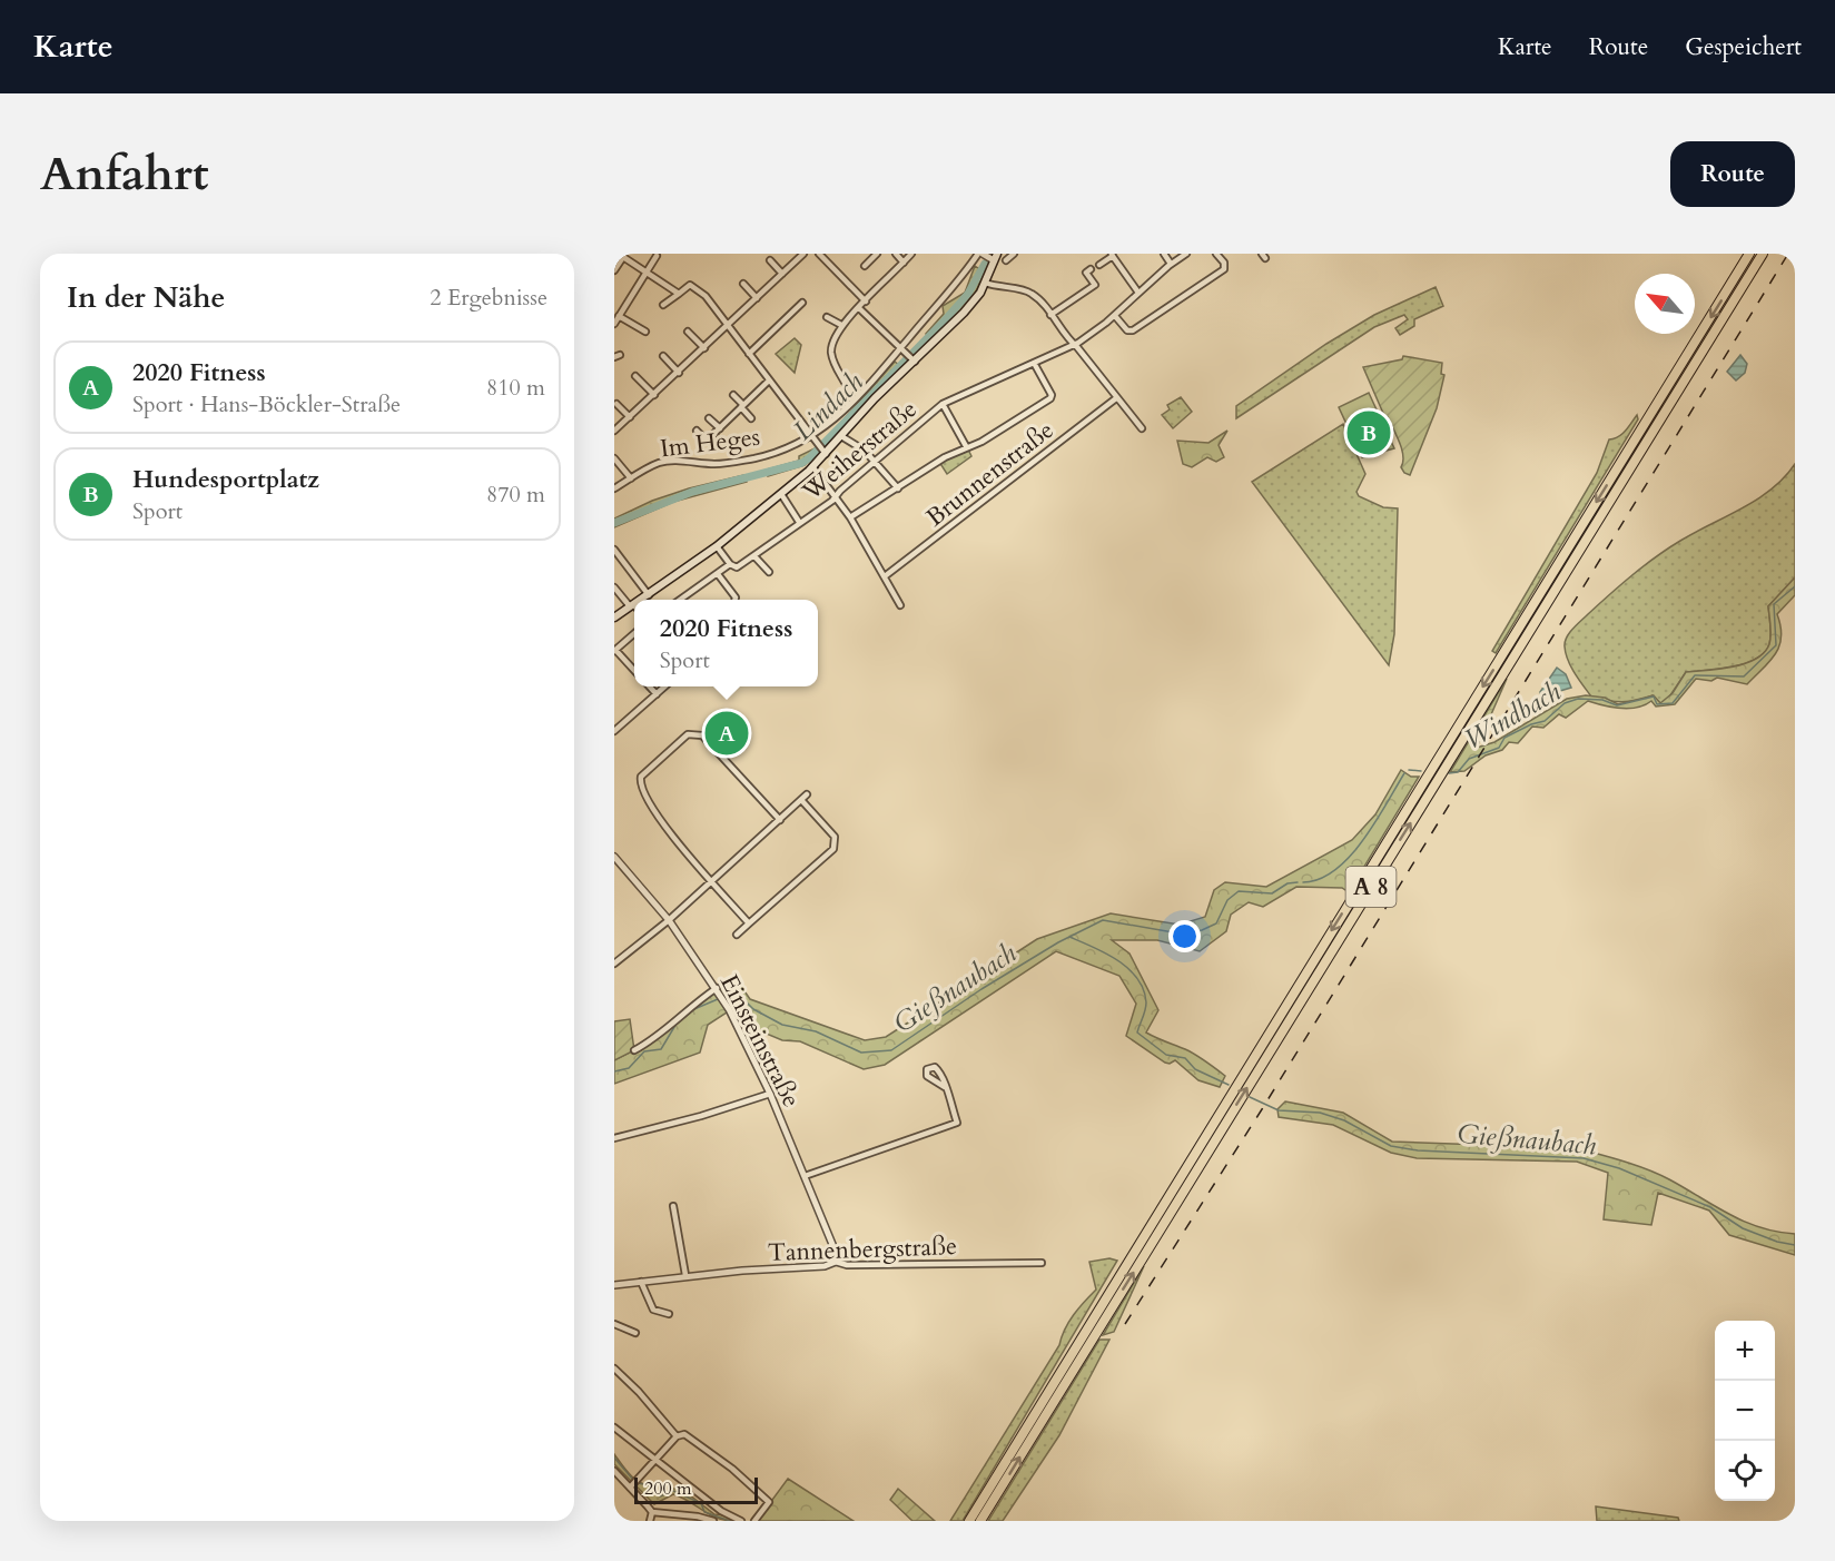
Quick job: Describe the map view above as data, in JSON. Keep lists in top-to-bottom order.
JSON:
{
  "streets": {
    "highway": ["A 8"],
    "street": [
      "Im Heges",
      "Weiherstraße",
      "Brunnenstraße",
      "Einsteinstraße",
      "Tannenbergstraße"
    ]
  },
  "crossings": [
    ["Einsteinstraße", "Tannenbergstraße"]
  ],
  "water": ["Lindach", "Windbach", "Gießnaubach"],
  "scale_bar": "200 m",
  "north": "top left",
  "page": {
    "header": "Karte",
    "nav": ["Karte", "Route", "Gespeichert"],
    "buttons": "Route",
    "title": "Anfahrt",
    "heading": ["In der Nähe", "2 Ergebnisse"],
    "list": [
      {
        "mark": "A",
        "name": "2020 Fitness",
        "note": "Sport · Hans-Böckler-Straße",
        "value": "810 m"
      },
      {
        "mark": "B",
        "name": "Hundesportplatz",
        "note": "Sport",
        "value": "870 m"
      }
    ],
    "pins": ["B", "A"],
    "popup": ["2020 Fitness", "Sport"],
    "map_buttons": ["+", "−"],
    "scale": "200 m"
  }
}
